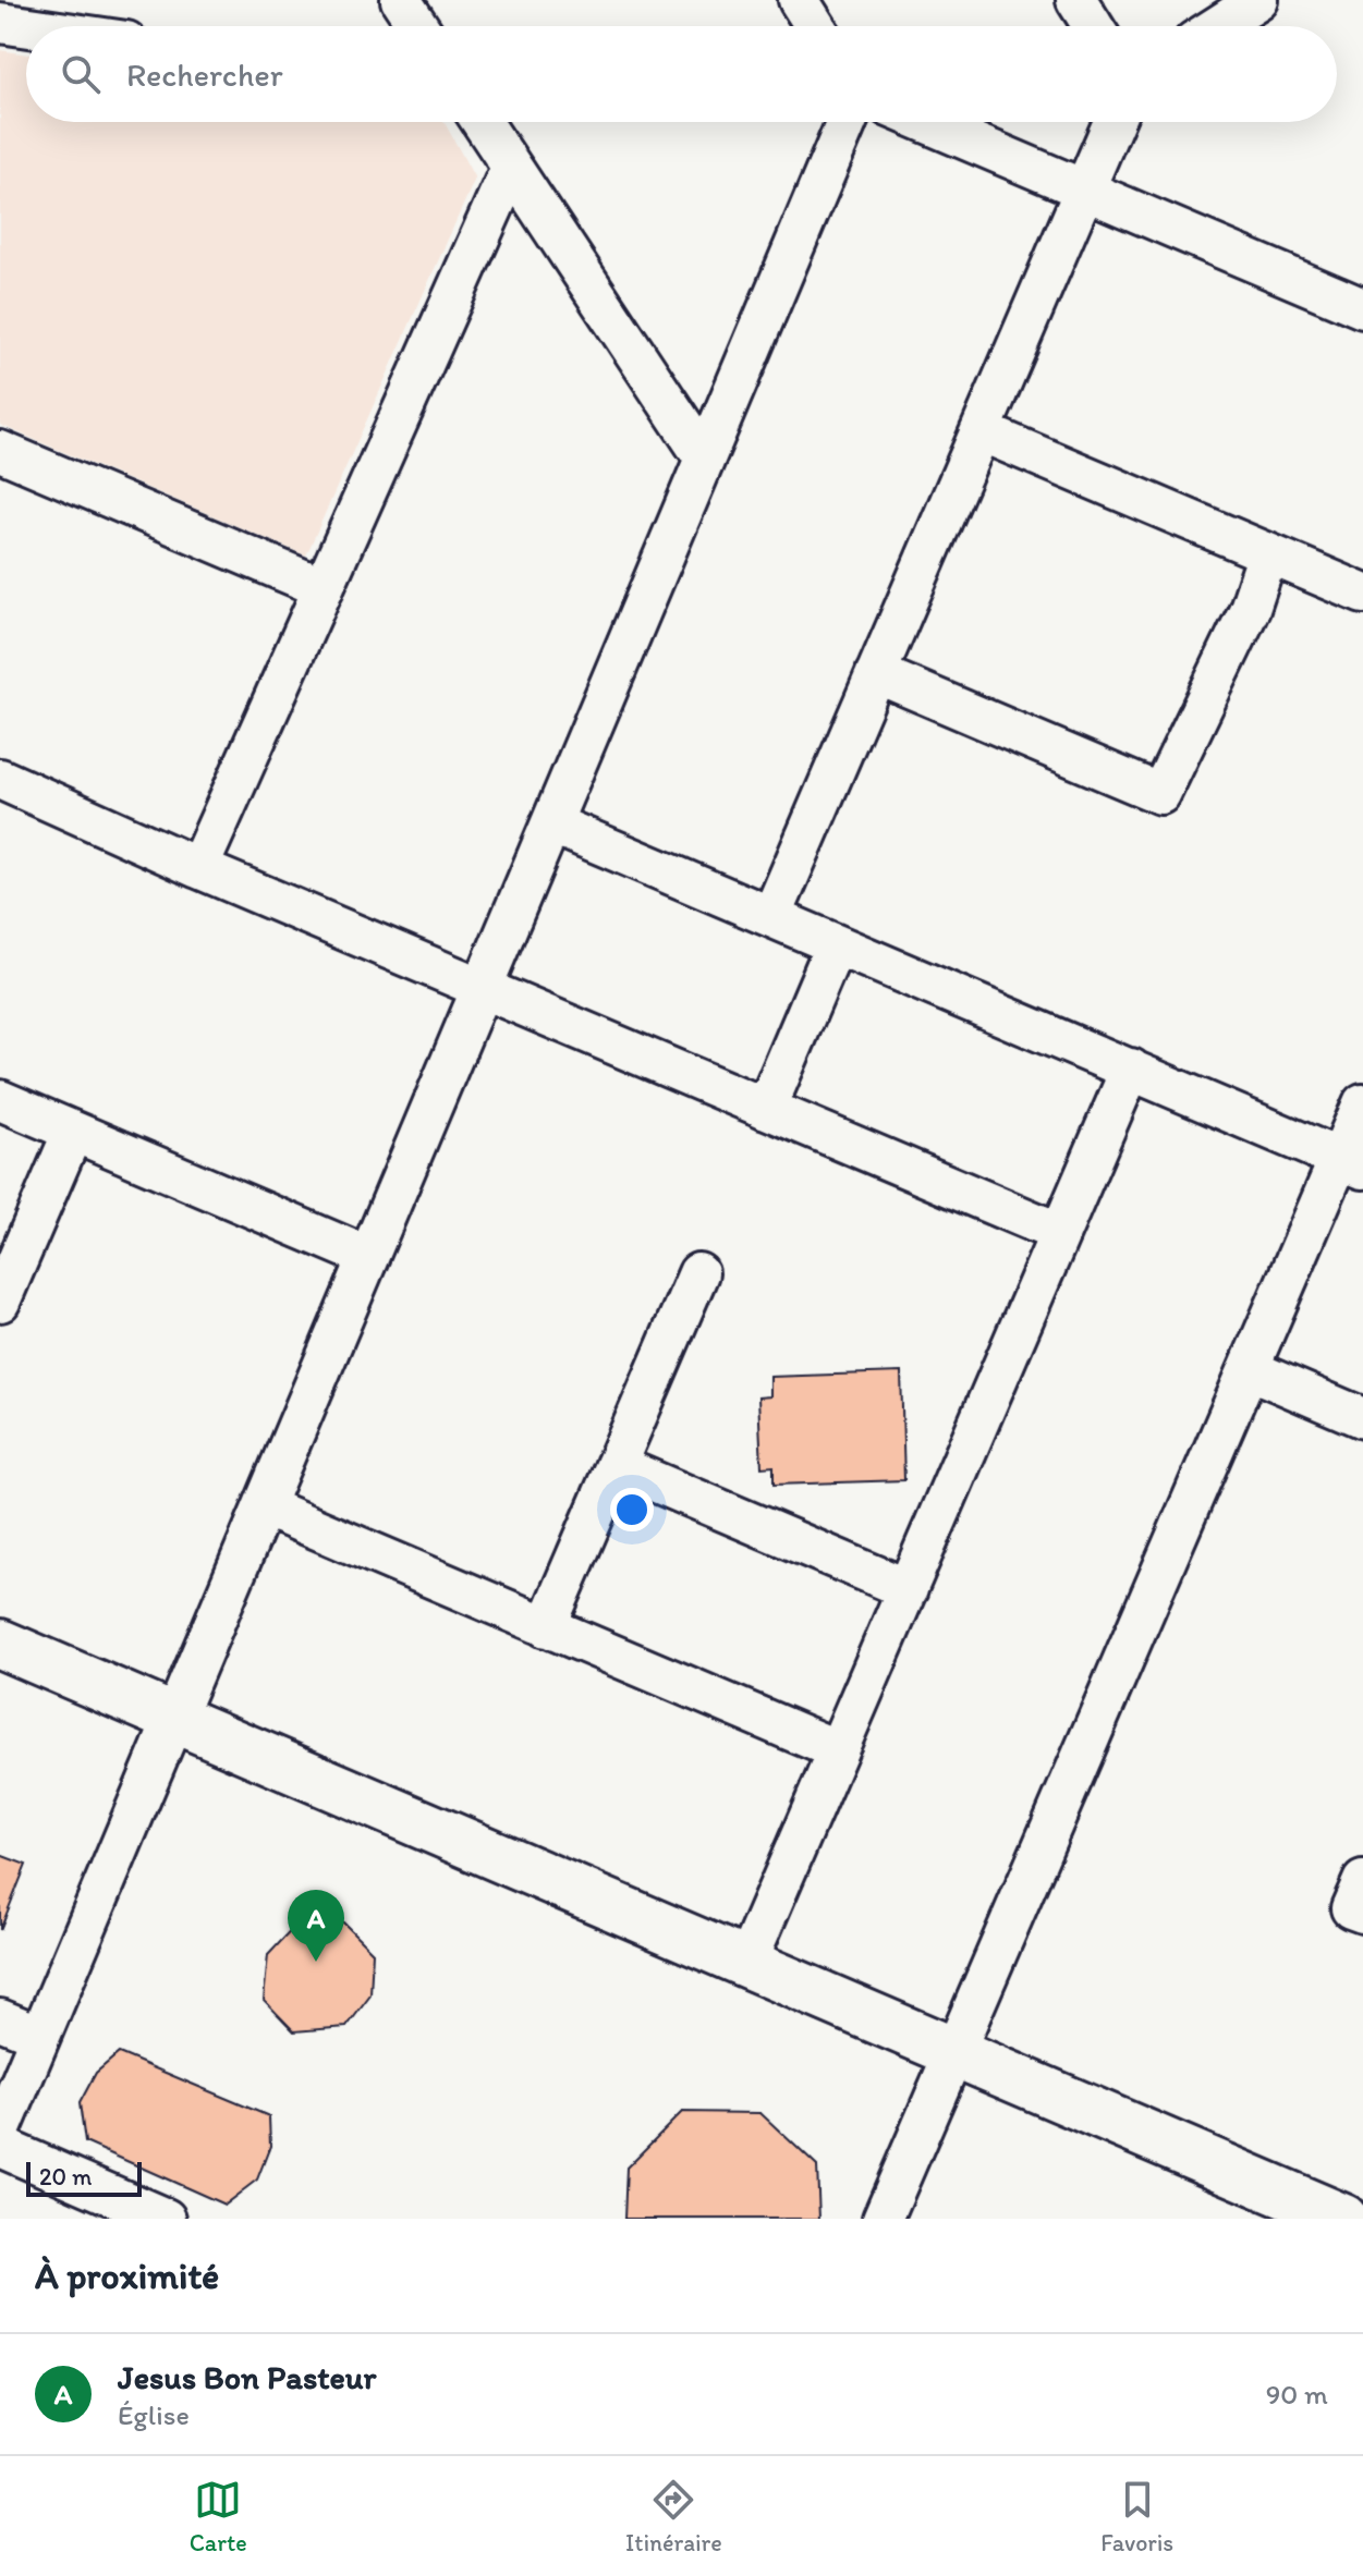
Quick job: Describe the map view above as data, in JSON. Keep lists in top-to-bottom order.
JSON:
{
  "scale_bar": "20 m",
  "page": {
    "search": "Rechercher",
    "pins": "A",
    "scale": "20 m",
    "heading": "À proximité",
    "list": [
      {
        "mark": "A",
        "name": "Jesus Bon Pasteur",
        "note": "Église",
        "value": "90 m"
      }
    ],
    "nav": ["Carte", "Itinéraire", "Favoris"]
  }
}
